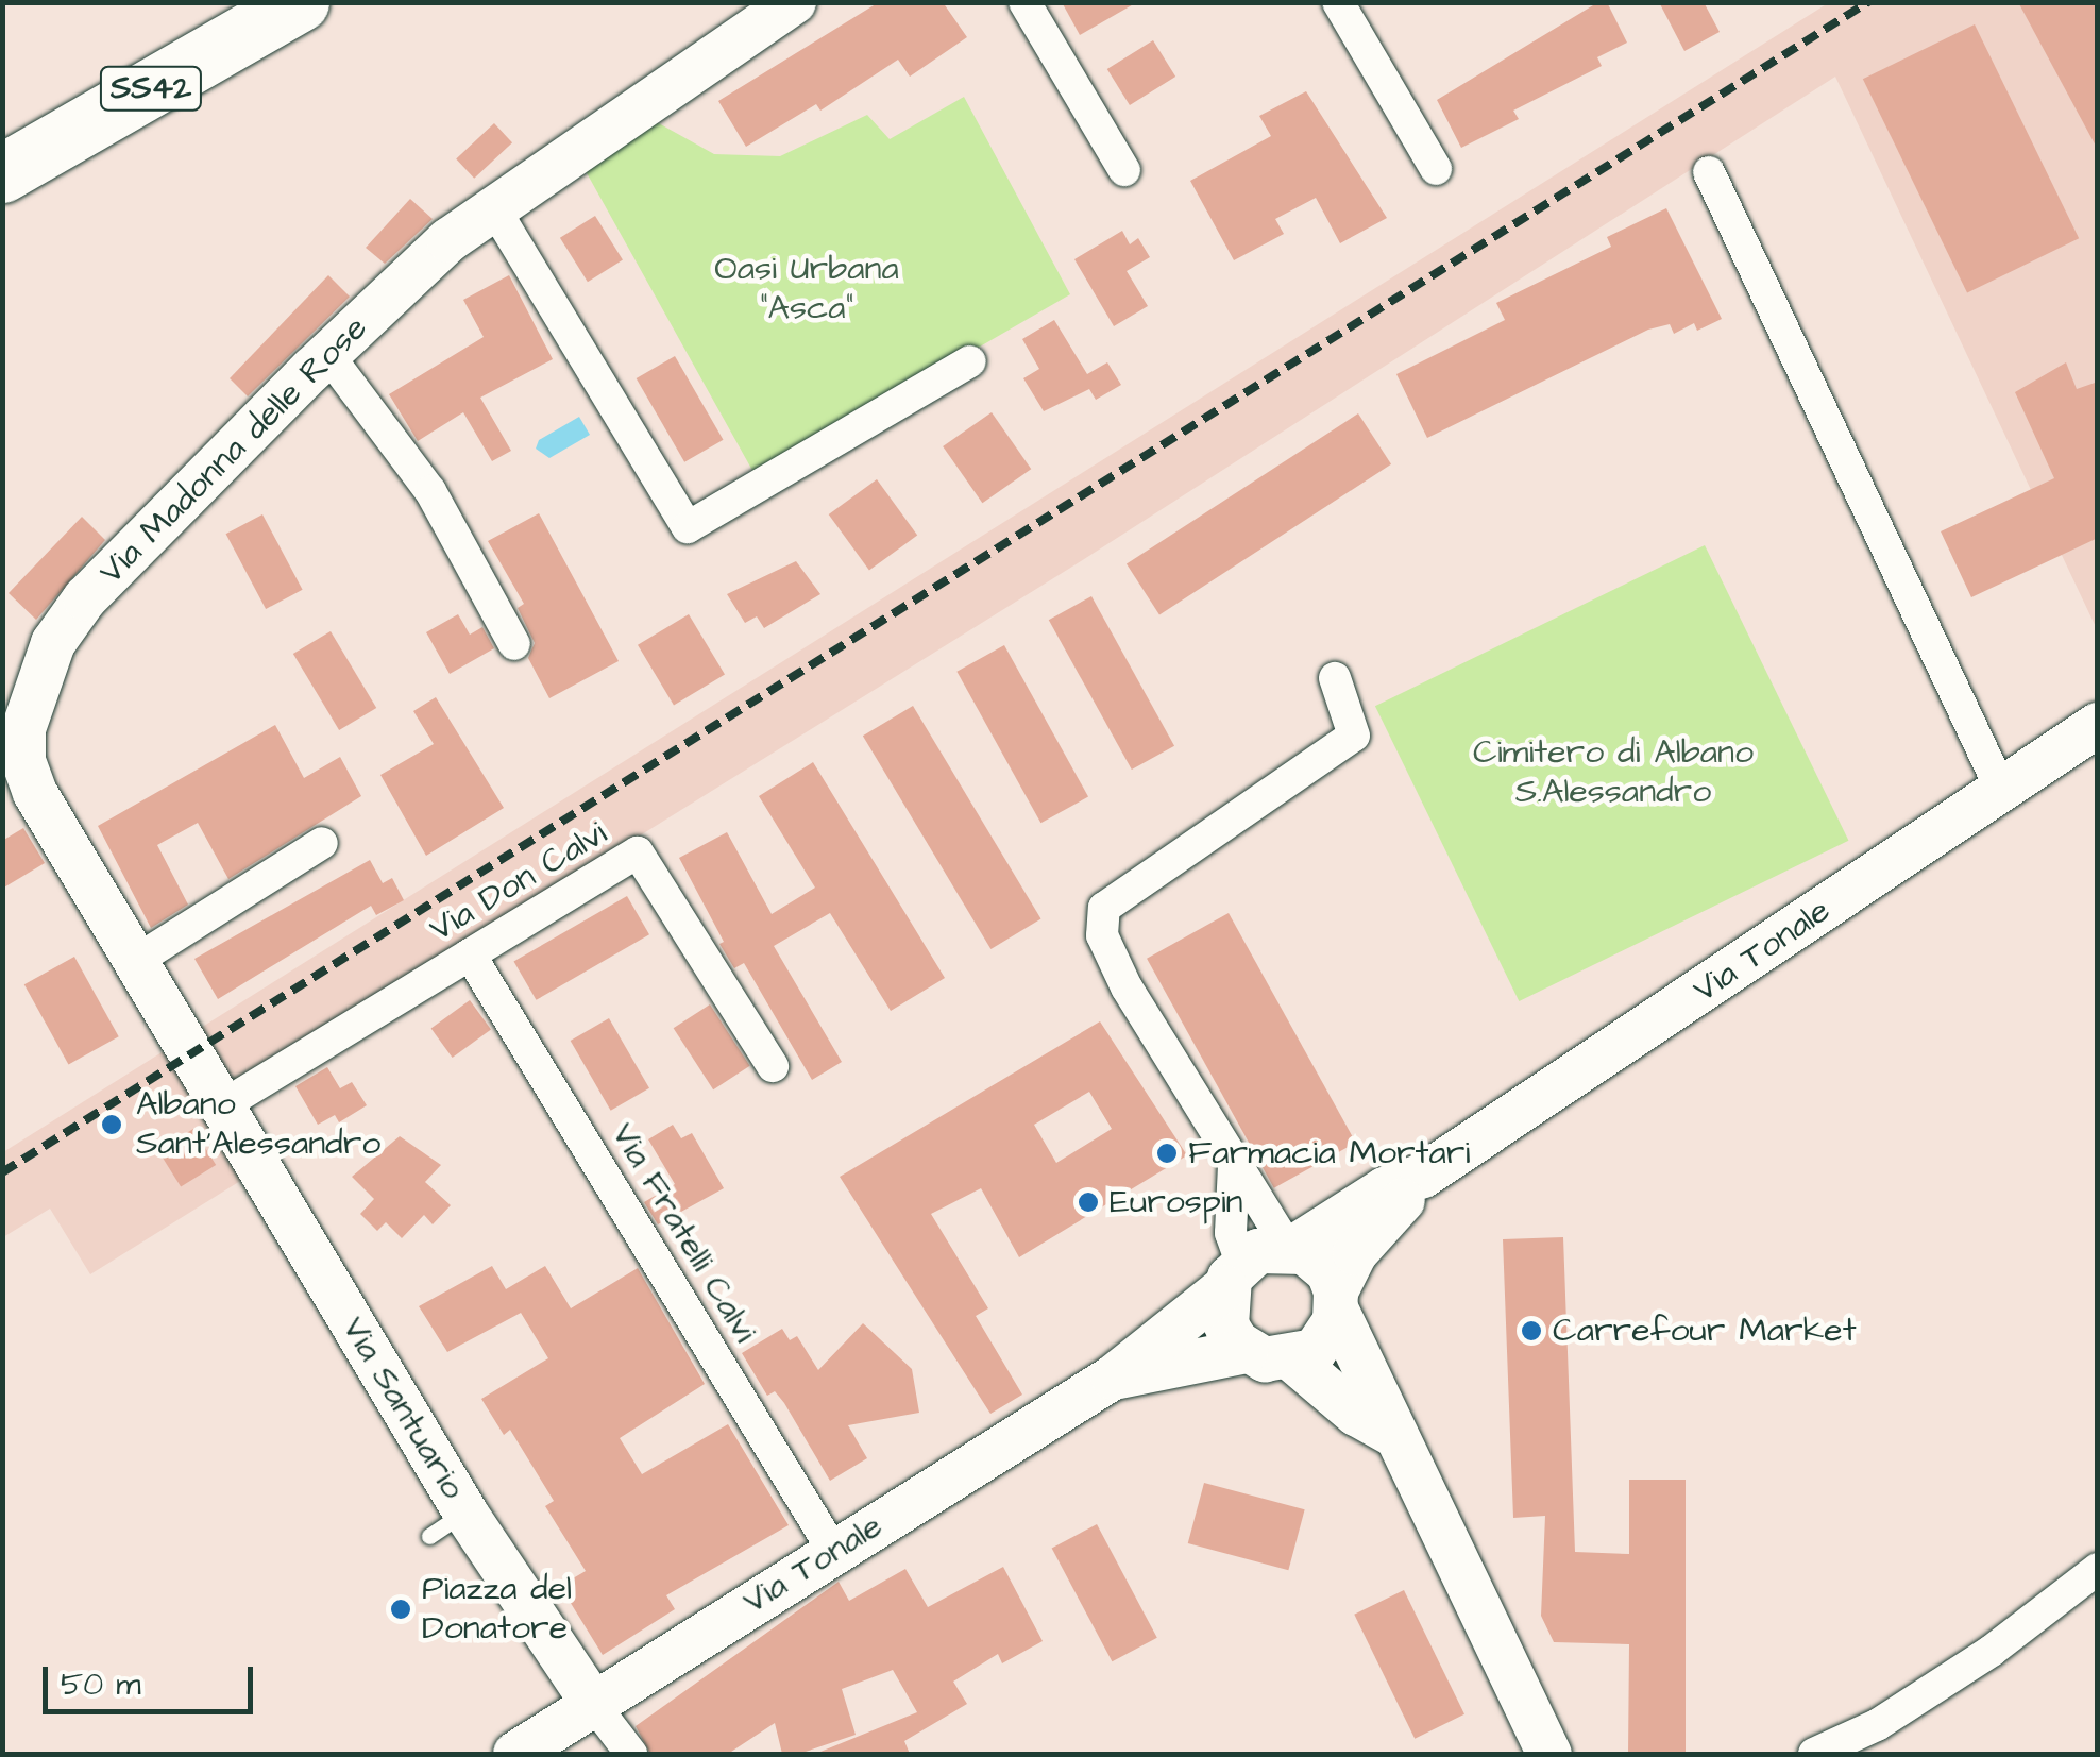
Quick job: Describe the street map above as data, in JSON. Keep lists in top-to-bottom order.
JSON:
{
  "streets": {
    "highway": ["SS42"],
    "street": [
      "Via Madonna delle Rose",
      "Via Don Calvi",
      "Via Tonale",
      "Via Fratelli Calvi",
      "Via Santuario"
    ]
  },
  "crossings": [
    ["Via Madonna delle Rose", "Via Santuario"],
    ["Via Don Calvi", "Via Fratelli Calvi"],
    ["Via Don Calvi", "Via Santuario"],
    ["Via Tonale", "Via Fratelli Calvi"],
    ["Via Tonale", "Via Santuario"]
  ],
  "parks": ["Oasi Urbana \"Asca\"", "Cimitero di Albano S.Alessandro"],
  "places": [
    "Albano Sant’Alessandro",
    "Farmacia Mortari",
    "Eurospin",
    "Carrefour Market",
    "Piazza del Donatore"
  ],
  "scale_bar": "50 m"
}
